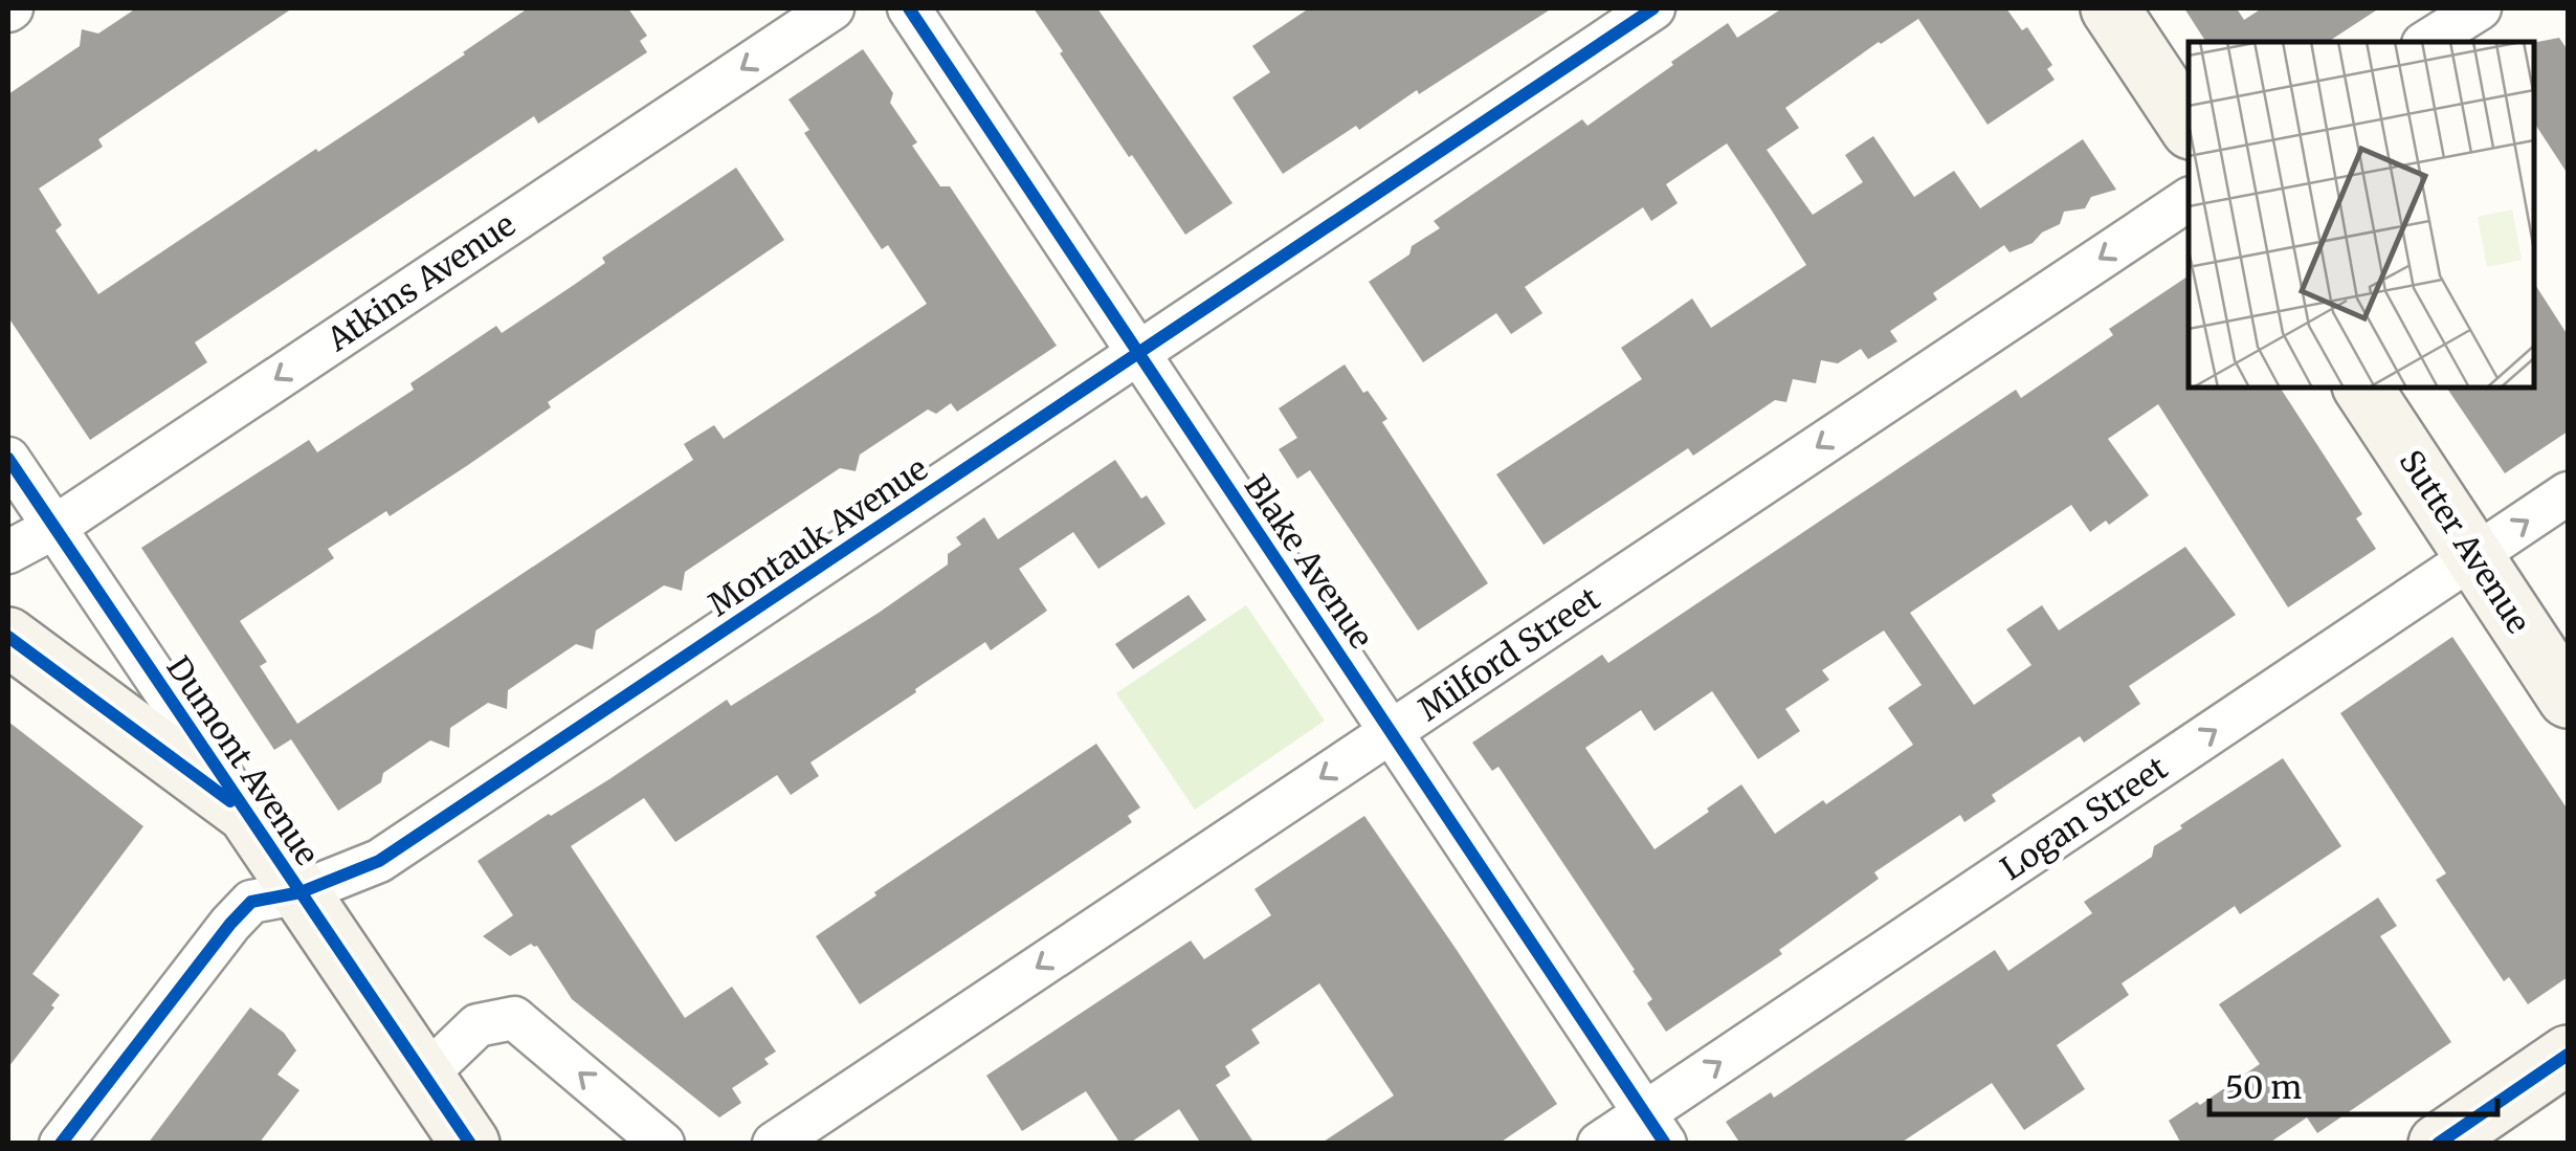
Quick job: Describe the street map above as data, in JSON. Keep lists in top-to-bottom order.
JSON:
{
  "streets": {
    "street": [
      "Atkins Avenue",
      "Montauk Avenue",
      "Sutter Avenue",
      "Blake Avenue",
      "Milford Street",
      "Dumont Avenue",
      "Logan Street"
    ]
  },
  "crossings": [
    ["Atkins Avenue", "Dumont Avenue"],
    ["Montauk Avenue", "Blake Avenue"],
    ["Montauk Avenue", "Dumont Avenue"],
    ["Sutter Avenue", "Logan Street"],
    ["Blake Avenue", "Milford Street"],
    ["Blake Avenue", "Logan Street"]
  ],
  "one_way": ["Atkins Avenue", "Milford Street", "Logan Street"],
  "scale_bar": "50 m"
}
